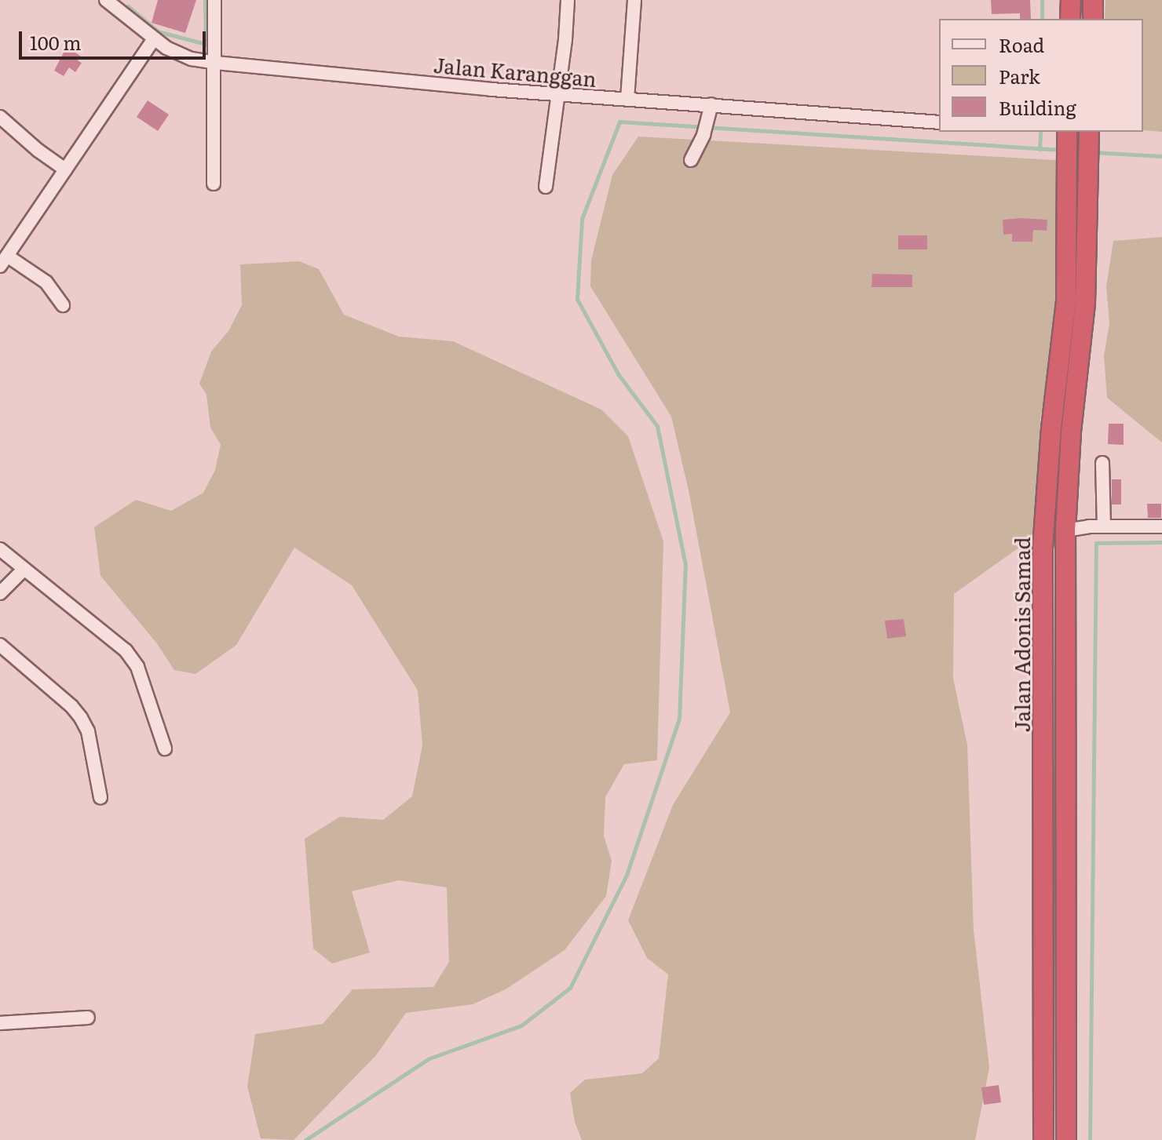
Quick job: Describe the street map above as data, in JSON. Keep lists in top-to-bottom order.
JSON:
{
  "streets": {
    "highway": ["Jalan Adonis Samad"],
    "street": ["Jalan Karanggan"]
  },
  "legend": ["Road", "Park", "Building"],
  "scale_bar": "100 m"
}
